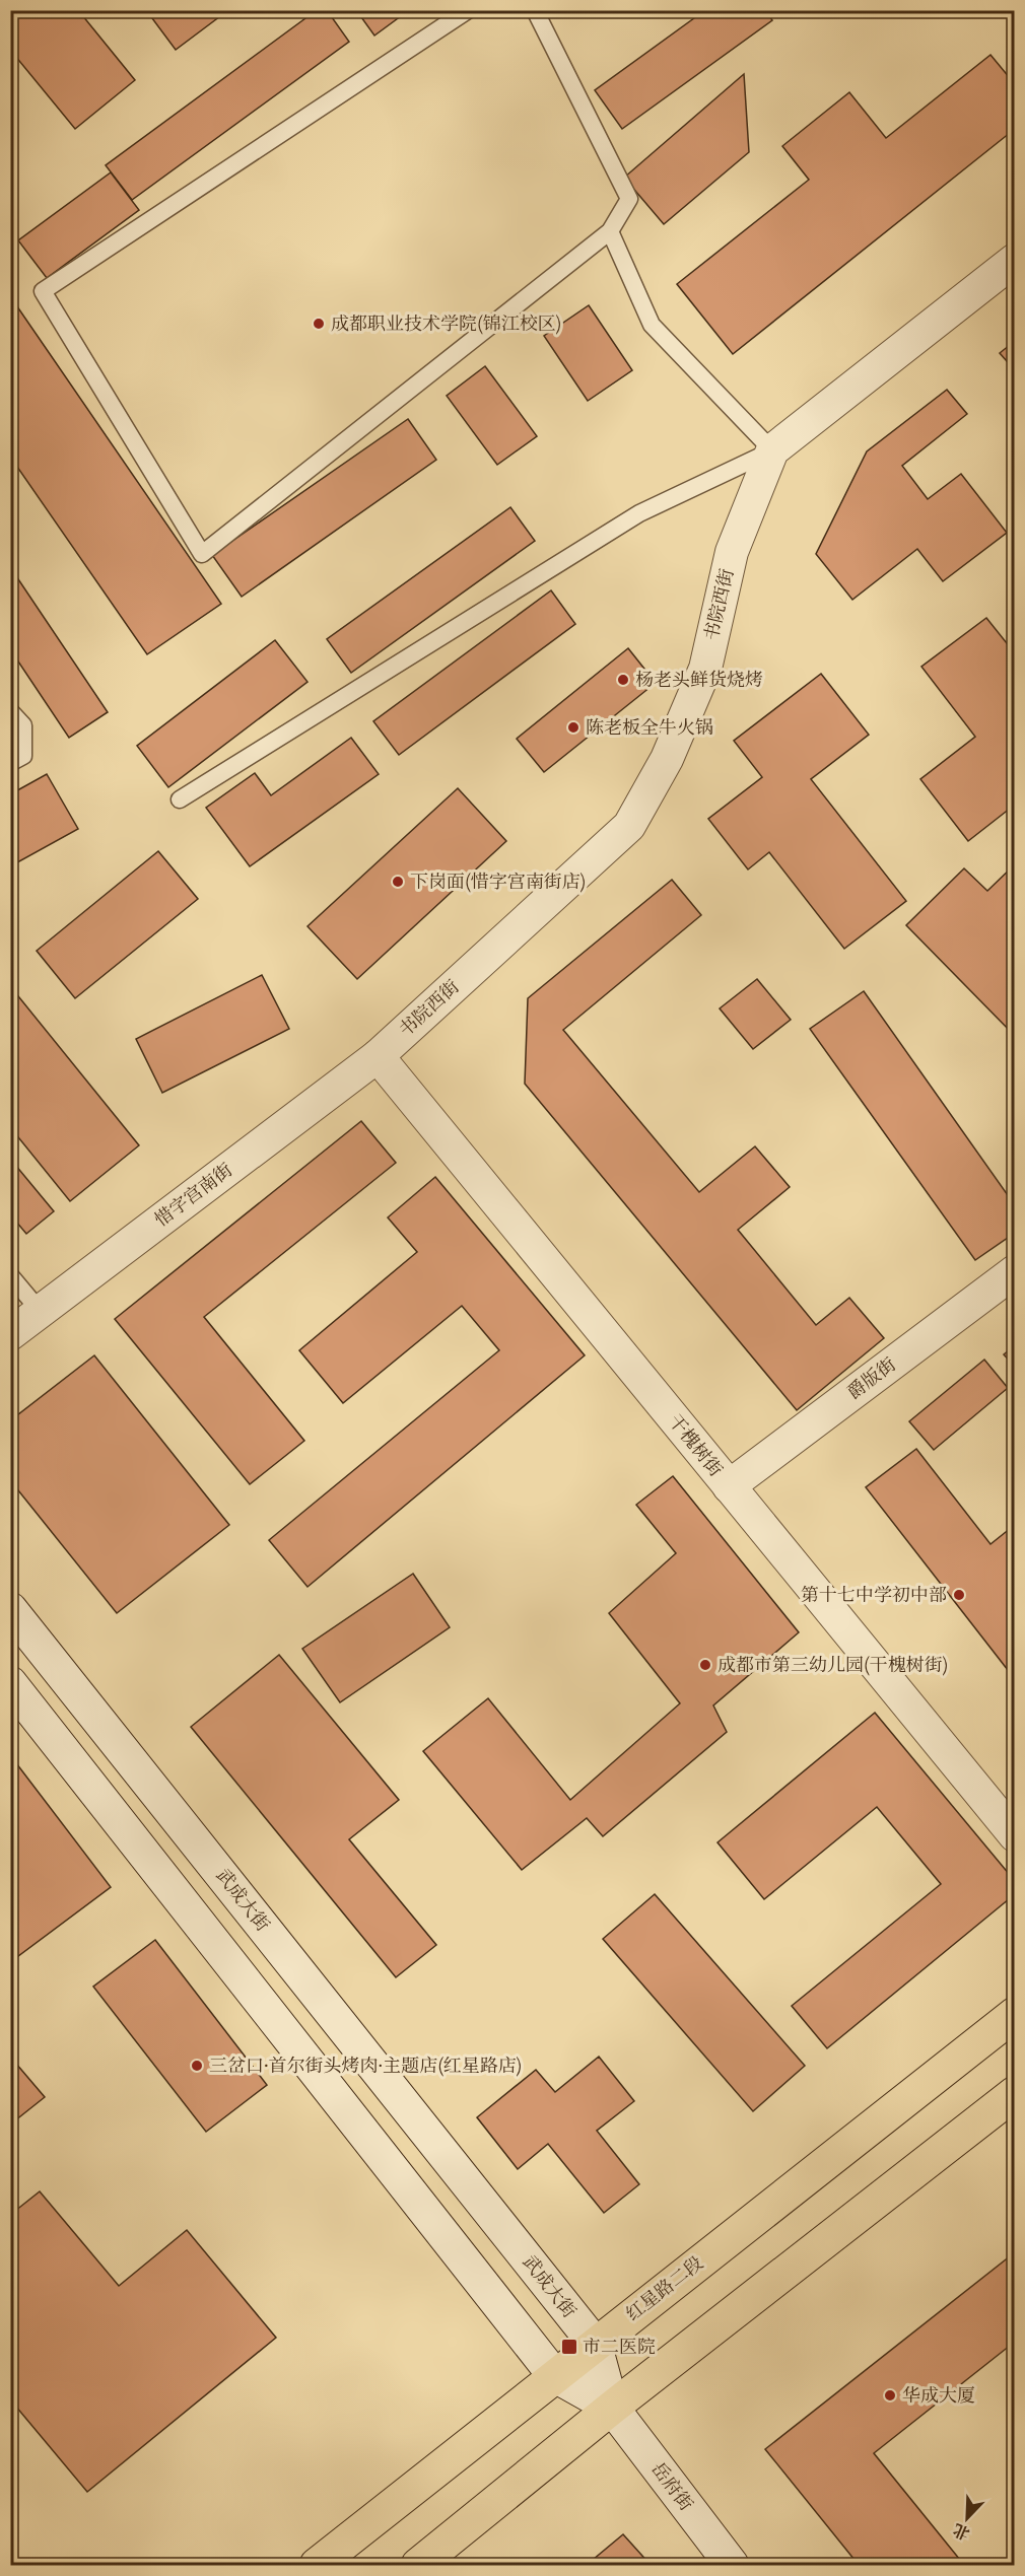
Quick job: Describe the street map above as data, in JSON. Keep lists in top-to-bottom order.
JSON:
{
  "streets": {
    "main road": ["武成大街", "红星路二段", "岳府街"],
    "street": [
      "书院西街",
      "惜字宫南街",
      "爵版街",
      "干槐树街"
    ]
  },
  "crossings": [
    ["书院西街", "惜字宫南街"],
    ["书院西街", "干槐树街"],
    ["惜字宫南街", "干槐树街"],
    ["爵版街", "干槐树街"],
    ["武成大街", "红星路二段"],
    ["武成大街", "岳府街"]
  ],
  "places": {
    "other": [
      "成都职业技术学院(锦江校区)",
      "杨老头鲜货烧烤",
      "陈老板全牛火锅",
      "下岗面(惜字宫南街店)",
      "第十七中学初中部",
      "成都市第三幼儿园(干槐树街)",
      "三岔口·首尔街头烤肉·主题店(红星路店)",
      "华成大厦"
    ],
    "transit": ["市二医院"]
  },
  "north": "bottom left"
}
